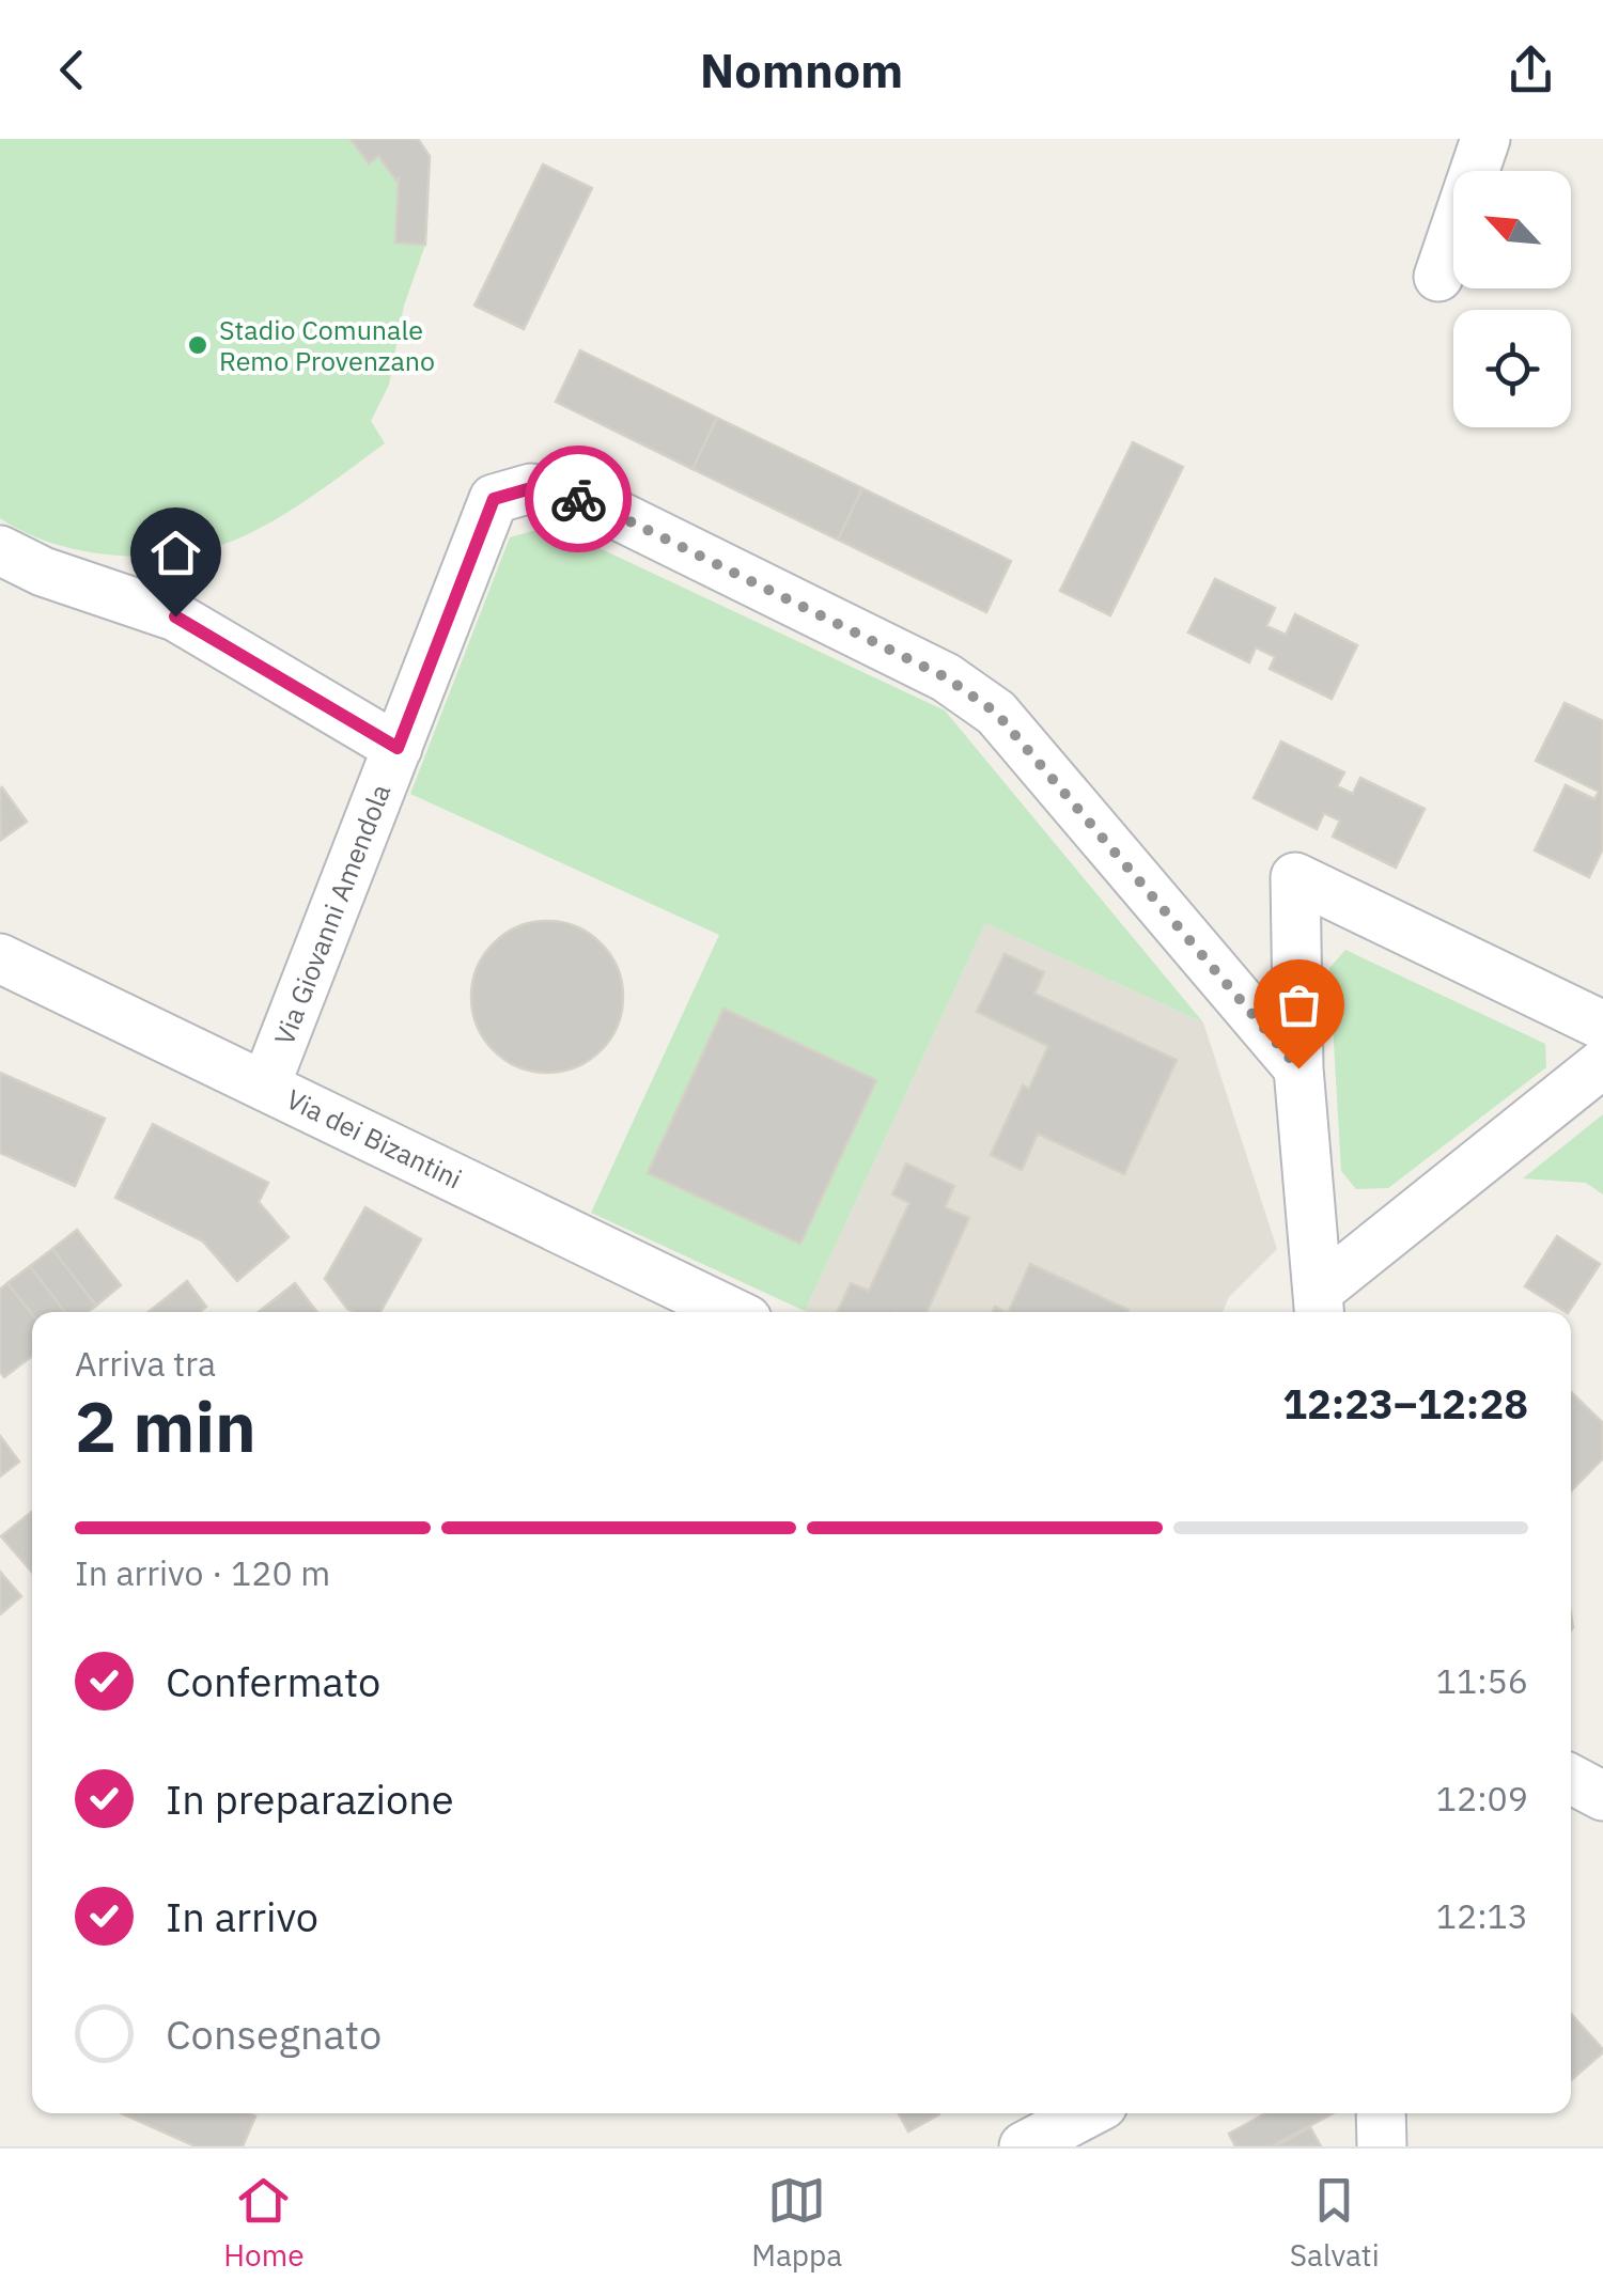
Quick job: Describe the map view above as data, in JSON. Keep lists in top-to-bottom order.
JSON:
{
  "streets": {
    "street": ["Via Giovanni Amendola", "Via dei Bizantini"]
  },
  "crossings": [
    ["Via Giovanni Amendola", "Via dei Bizantini"]
  ],
  "places": ["Stadio Comunale Remo Provenzano"],
  "north": "top left",
  "page": {
    "header": "Nomnom",
    "heading": ["2 min", "Arriva tra", "12:23–12:28"],
    "bar": "In arrivo · 120 m",
    "list": [
      ["Confermato", "11:56"],
      ["In preparazione", "12:09"],
      ["In arrivo", "12:13"],
      "Consegnato"
    ],
    "tabs": ["Home", "Mappa", "Salvati"]
  }
}
